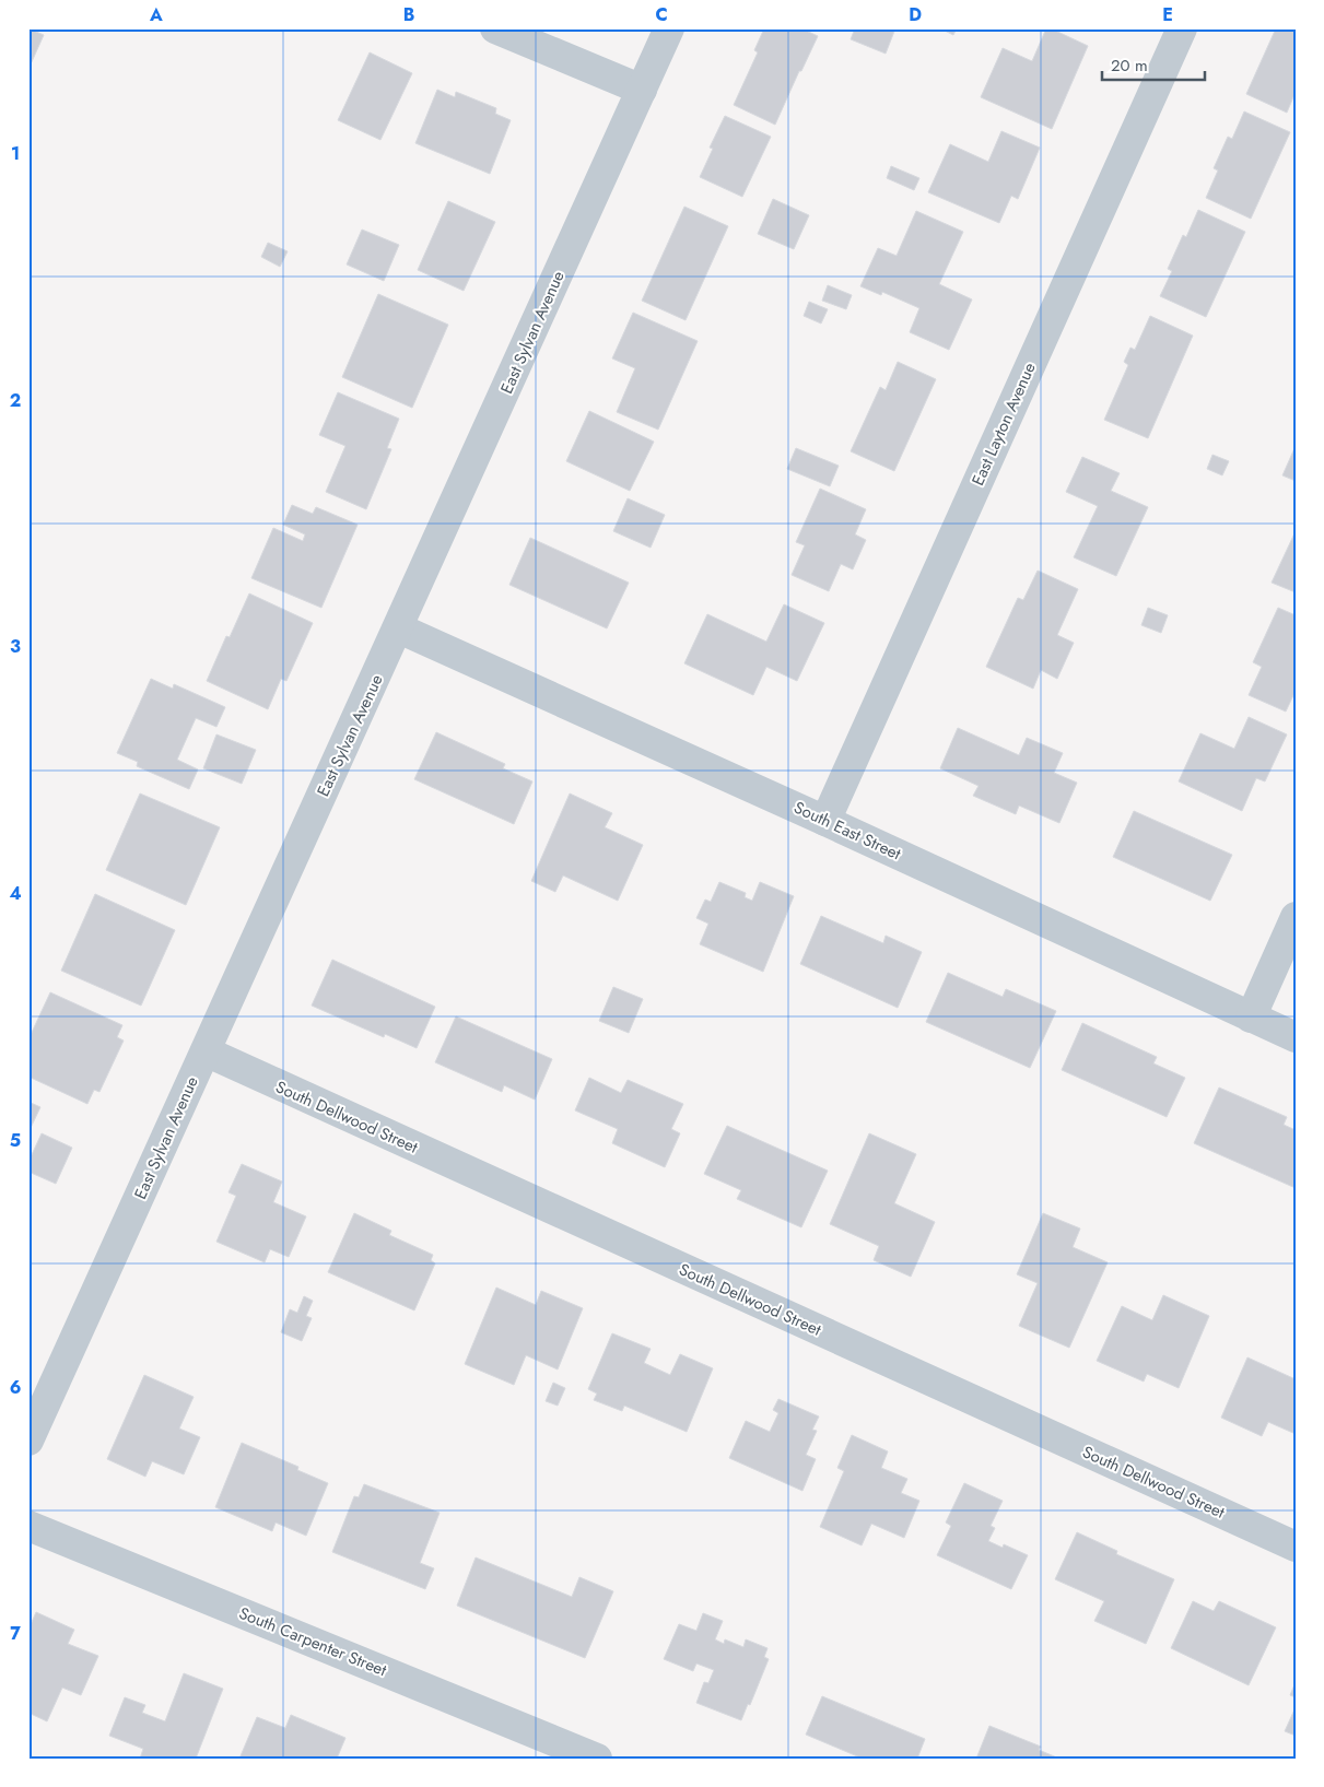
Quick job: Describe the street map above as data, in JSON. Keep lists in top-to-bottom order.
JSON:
{
  "streets": {
    "street": [
      "East Sylvan Avenue",
      "East Layton Avenue",
      "South East Street",
      "South Dellwood Street",
      "South Carpenter Street"
    ]
  },
  "crossings": [
    ["East Sylvan Avenue", "South East Street"],
    ["East Sylvan Avenue", "South Dellwood Street"],
    ["East Layton Avenue", "South East Street"]
  ],
  "scale_bar": "20 m",
  "grid": {
    "columns": [
      "A",
      "B",
      "C",
      "D",
      "E"
    ],
    "rows": [
      "1",
      "2",
      "3",
      "4",
      "5",
      "6",
      "7"
    ]
  }
}
